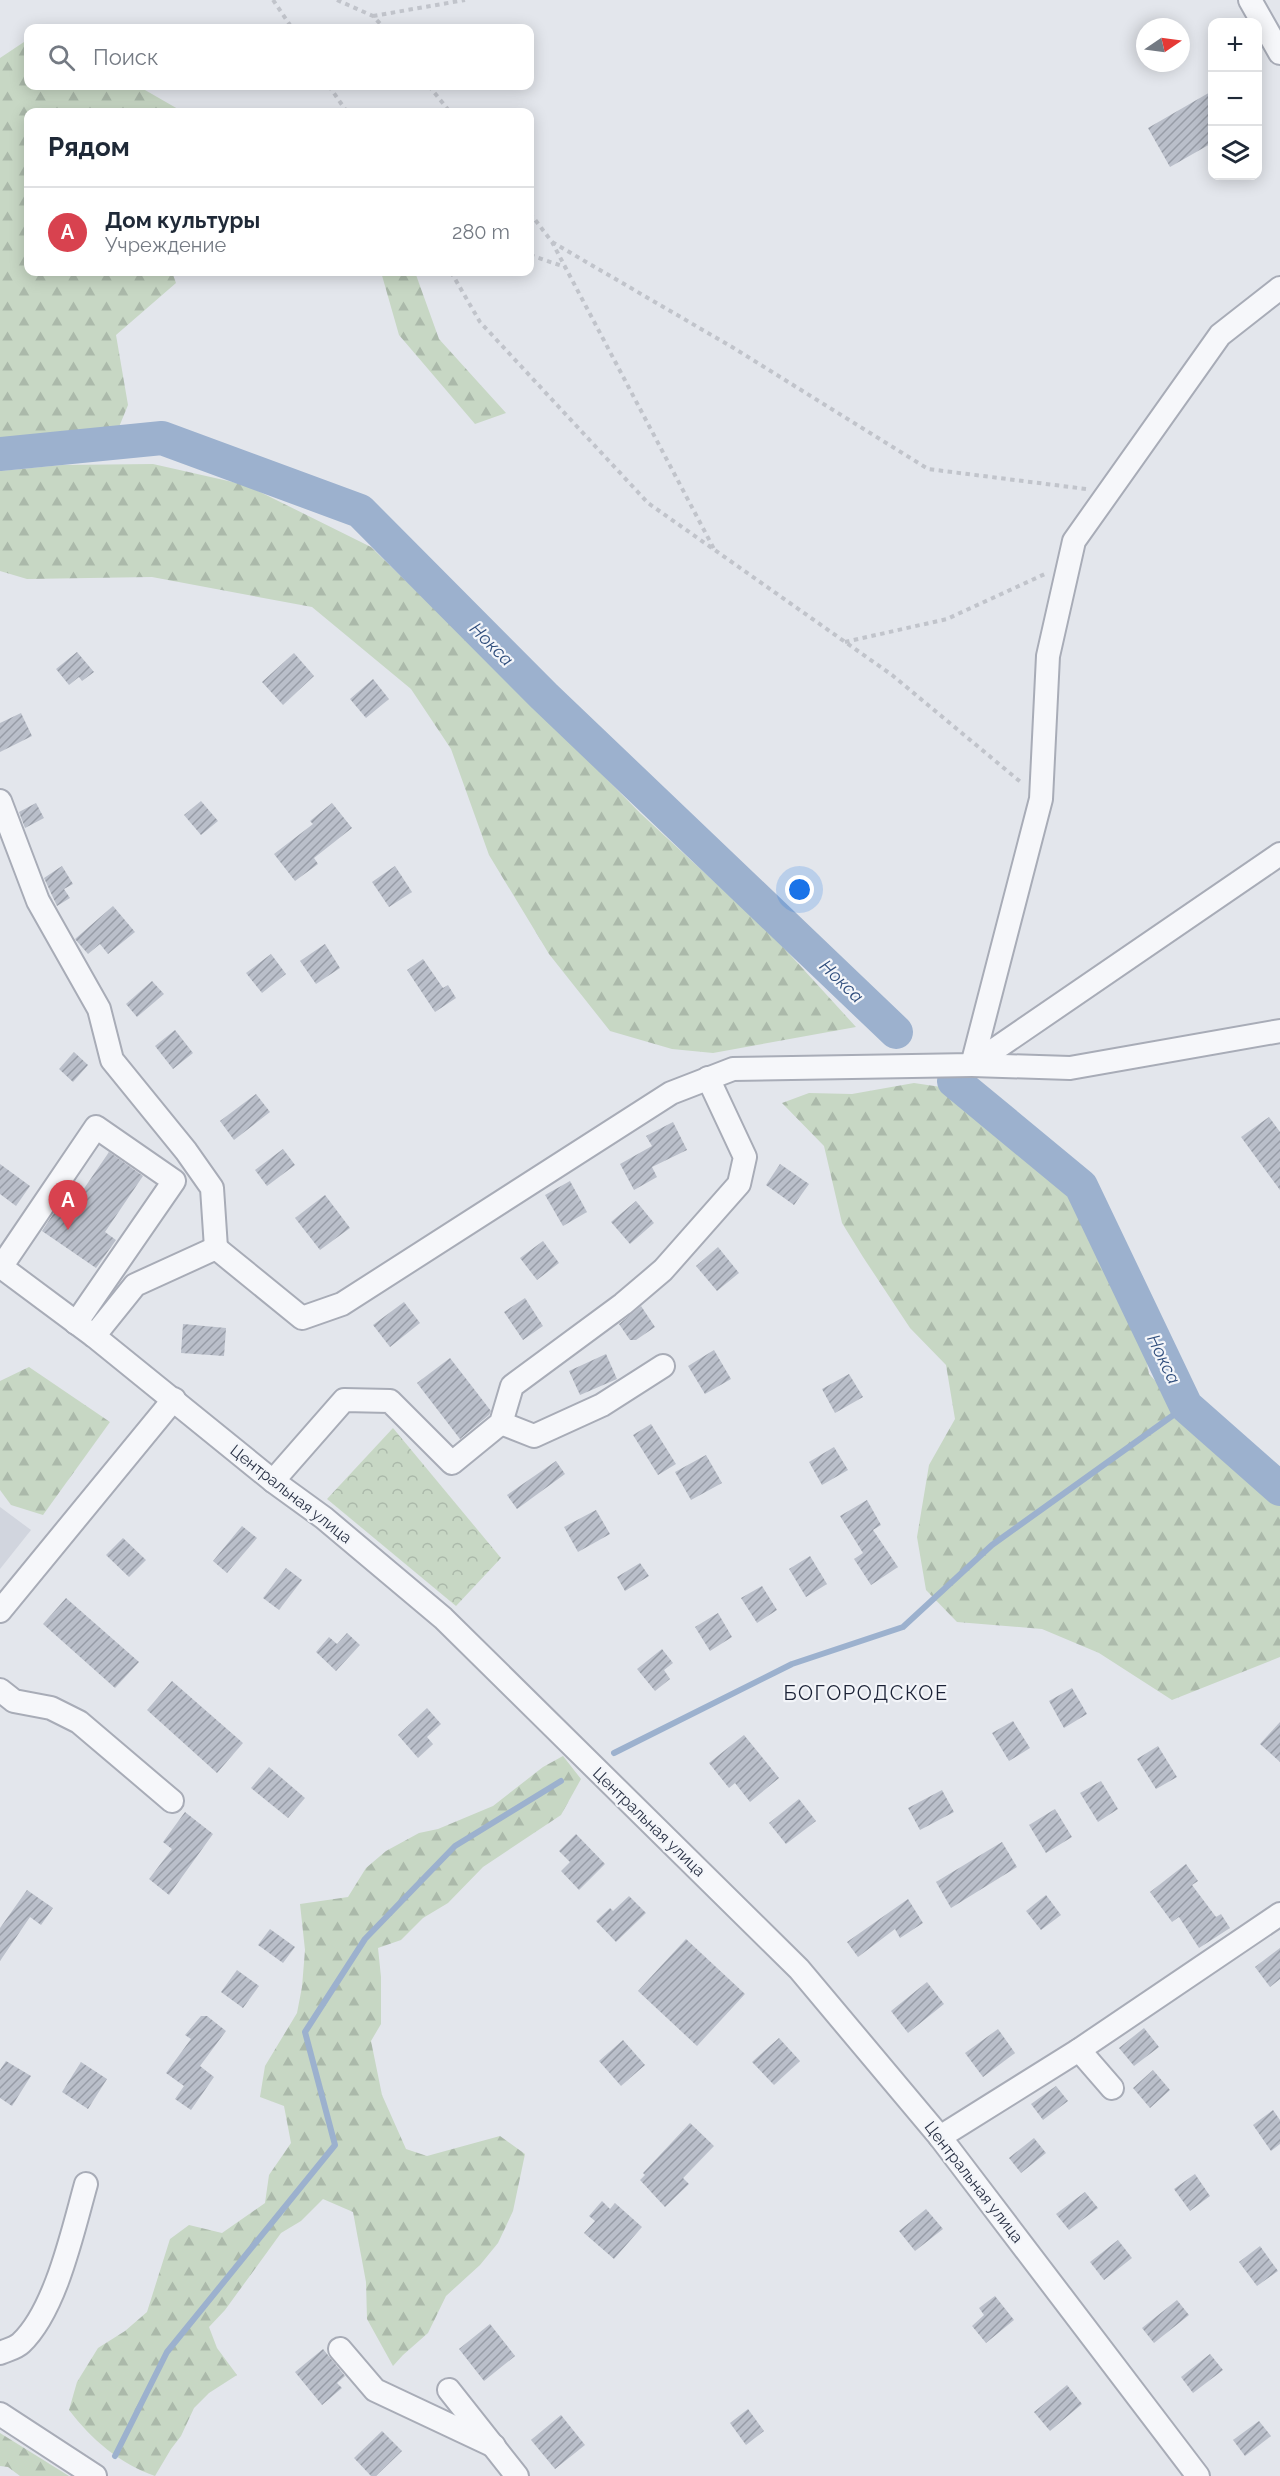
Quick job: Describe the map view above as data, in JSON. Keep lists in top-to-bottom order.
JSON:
{
  "streets": {
    "street": ["Центральная улица"]
  },
  "districts": ["БОГОРОДСКОЕ"],
  "water": ["Нокса"],
  "north": "right",
  "page": {
    "map_buttons": ["+", "−"],
    "search": "Поиск",
    "heading": "Рядом",
    "list": [
      {
        "mark": "A",
        "name": "Дом культуры",
        "note": "Учреждение",
        "value": "280 m"
      }
    ],
    "pins": "A"
  }
}
